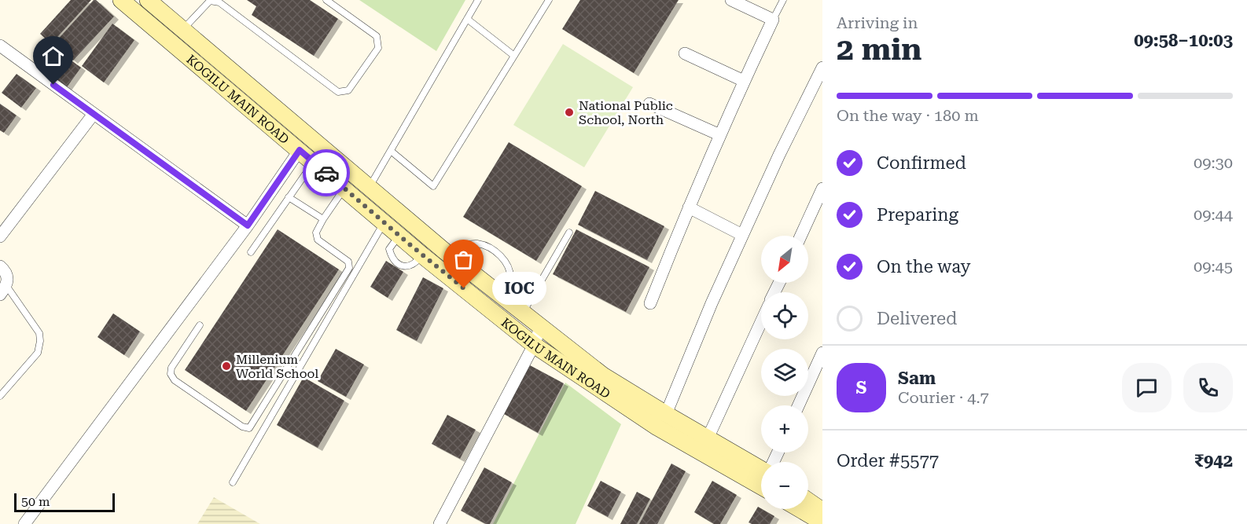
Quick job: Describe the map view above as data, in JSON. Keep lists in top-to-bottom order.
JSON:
{
  "streets": {
    "main road": ["KOGILU MAIN ROAD"]
  },
  "places": ["National Public School, North", "IOC", "Millenium World School"],
  "scale_bar": "50 m",
  "north": "bottom left",
  "page": {
    "heading": ["2 min", "Arriving in", "09:58–10:03"],
    "panel": [
      "Sam",
      "Courier · 4.7",
      "Order #5577",
      "₹942"
    ],
    "bar": "On the way · 180 m",
    "list": [
      ["Confirmed", "09:30"],
      ["Preparing", "09:44"],
      ["On the way", "09:45"],
      "Delivered"
    ],
    "map_buttons": ["+", "−"],
    "bubble": "IOC",
    "round": "S",
    "scale": "50 m"
  }
}
